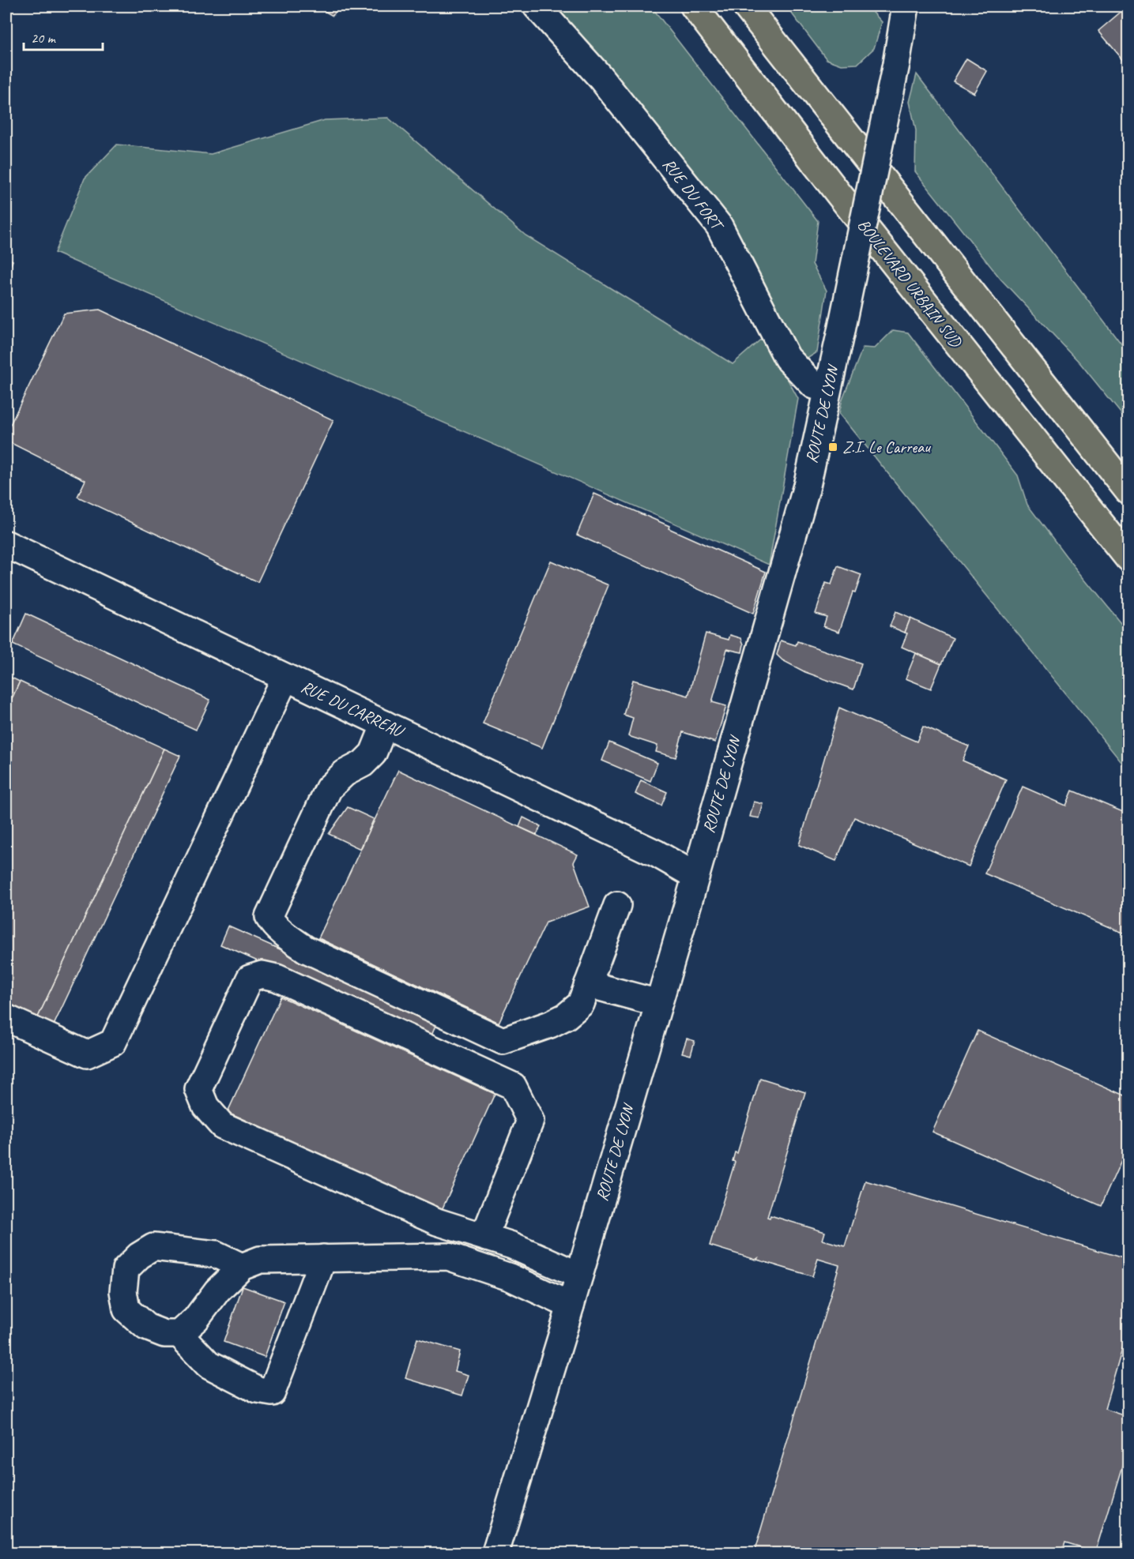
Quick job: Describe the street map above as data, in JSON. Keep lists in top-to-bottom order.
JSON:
{
  "streets": {
    "highway": ["BOULEVARD URBAIN SUD"],
    "street": ["RUE DU FORT", "ROUTE DE LYON", "RUE DU CARREAU"]
  },
  "crossings": [
    ["RUE DU FORT", "ROUTE DE LYON"],
    ["ROUTE DE LYON", "RUE DU CARREAU"]
  ],
  "places": {
    "transit": ["Z.I. Le Carreau"]
  },
  "scale_bar": "20 m"
}
